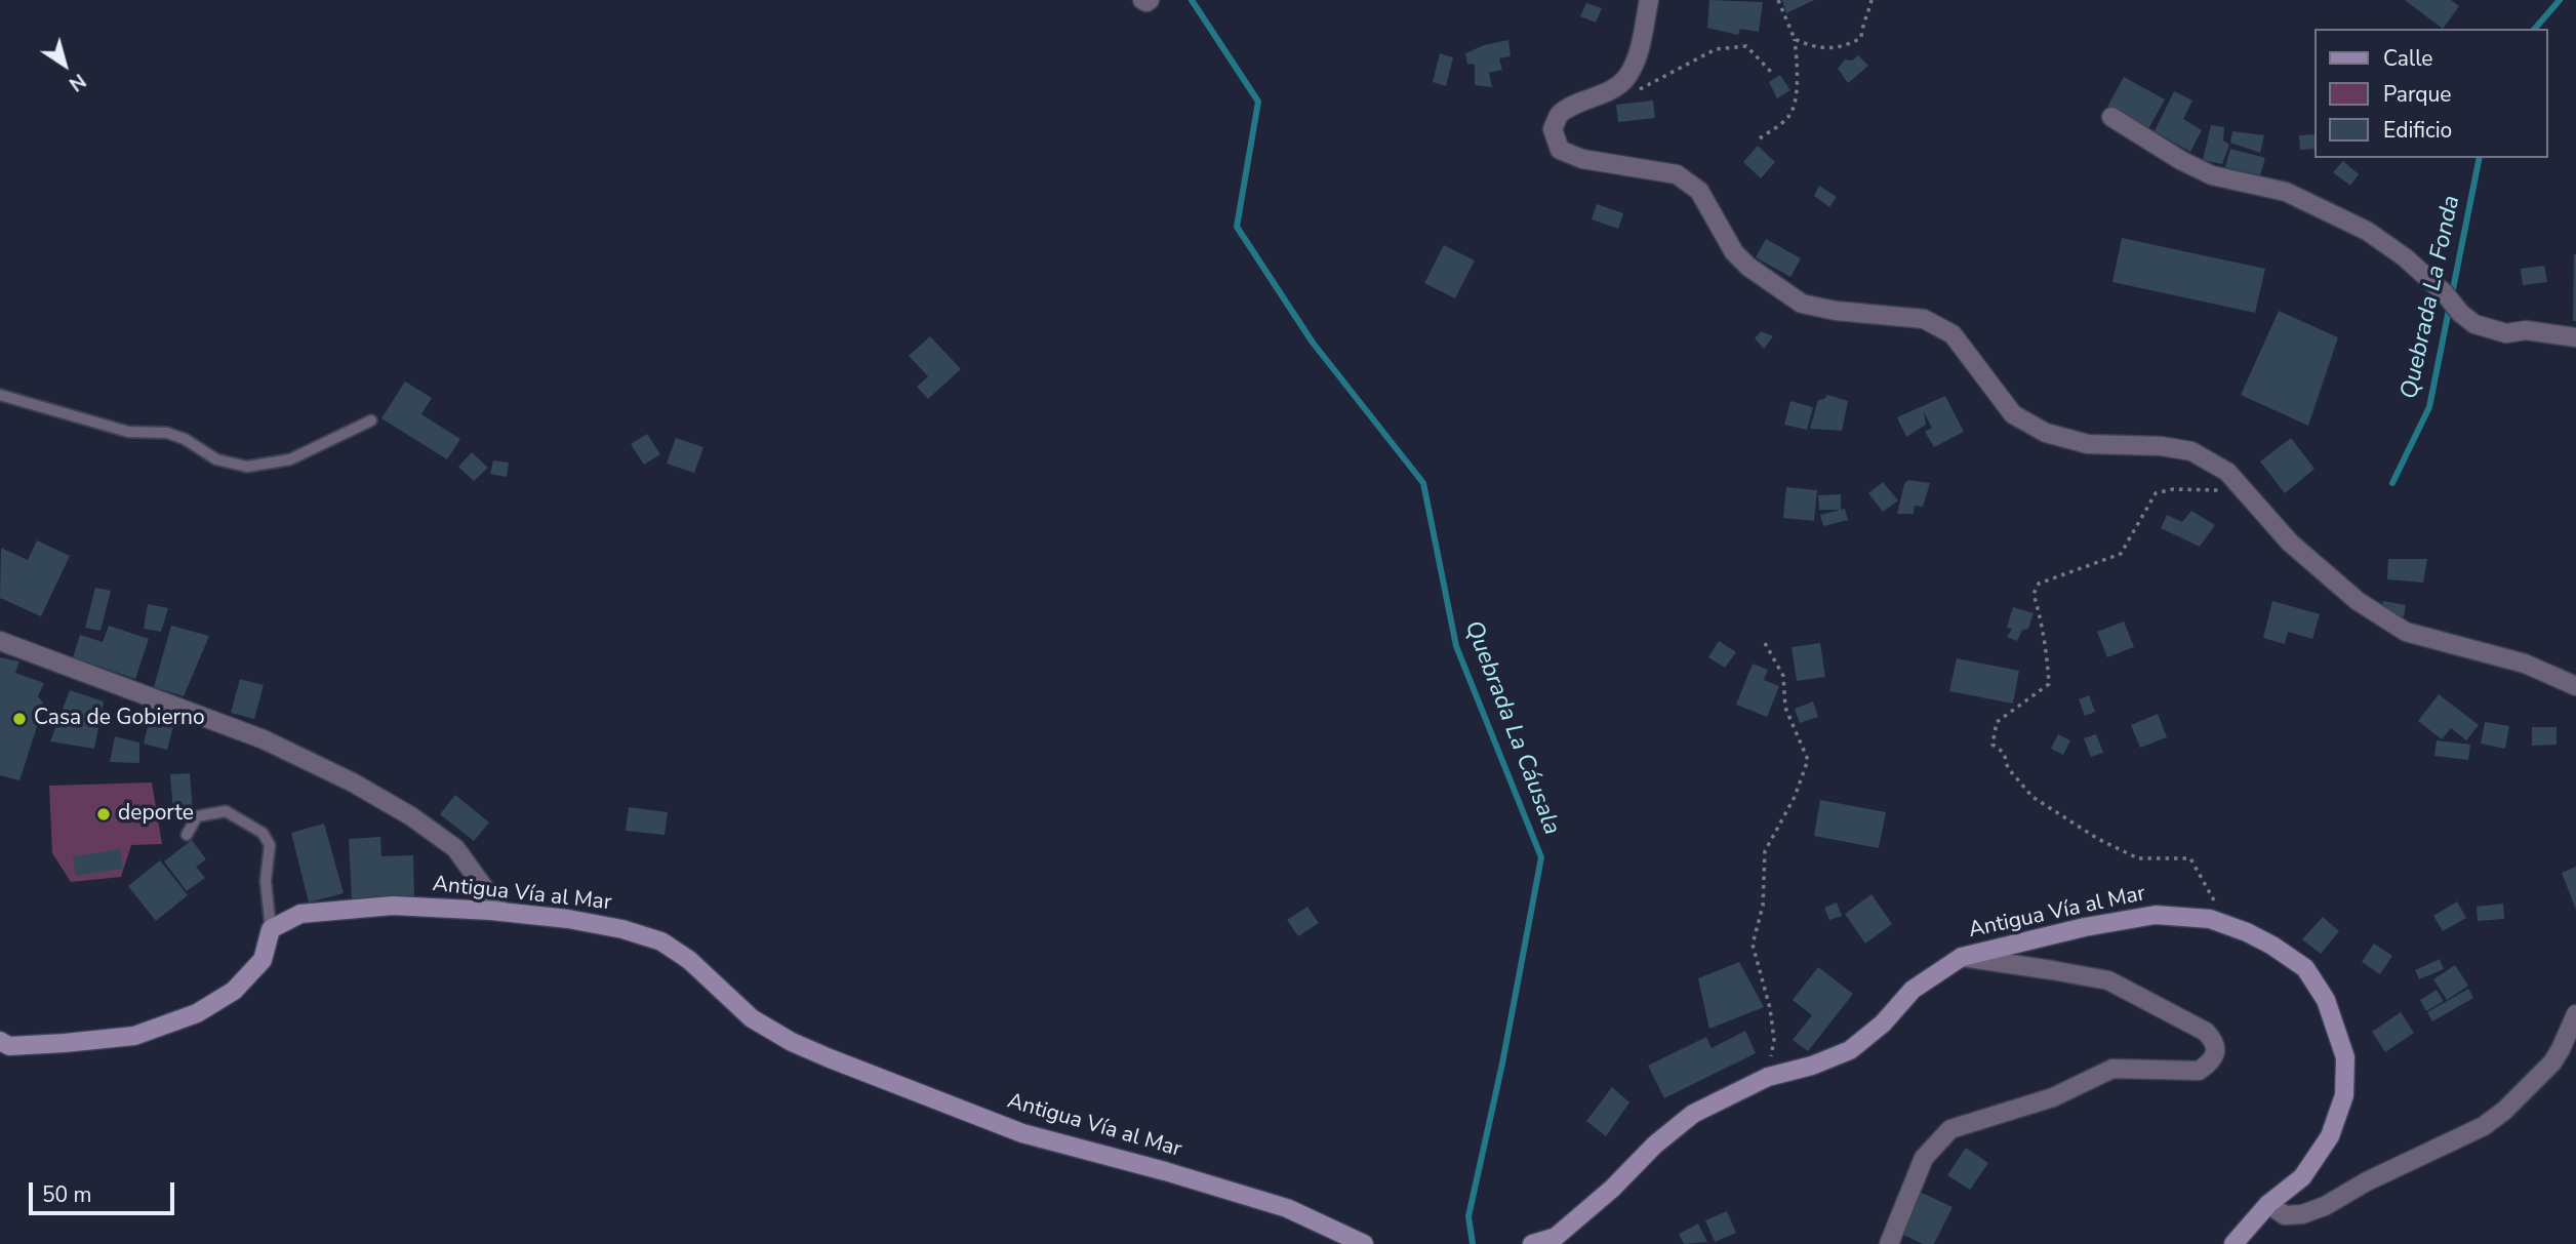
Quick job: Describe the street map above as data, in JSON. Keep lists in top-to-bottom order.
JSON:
{
  "streets": {
    "main road": ["Antigua Vía al Mar"]
  },
  "water": ["Quebrada La Fonda", "Quebrada La Cáusala"],
  "places": ["Casa de Gobierno", "deporte"],
  "legend": ["Calle", "Parque", "Edificio"],
  "scale_bar": "50 m",
  "north": "bottom right"
}
